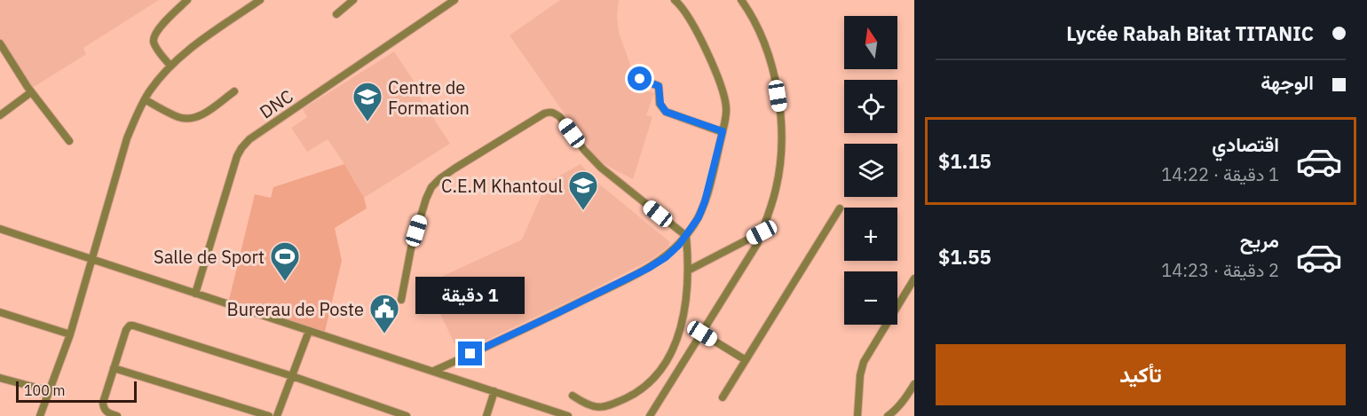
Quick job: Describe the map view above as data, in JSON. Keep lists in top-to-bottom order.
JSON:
{
  "streets": {
    "street": ["DNC"]
  },
  "places": {
    "school or university": ["Centre de Formation", "C.E.M Khantoul"],
    "sports": ["Salle de Sport"],
    "public building": ["Burerau de Poste"]
  },
  "scale_bar": "100 m",
  "north": "top",
  "page": {
    "banner": ["Lycée Rabah Bitat TITANIC", "الوجهة"],
    "map_buttons": ["+", "−"],
    "list": [
      {
        "name": "اقتصادي",
        "note": "1 دقيقة · 14:22",
        "value": "$1.15"
      },
      {
        "name": "مريح",
        "note": "2 دقيقة · 14:23",
        "value": "$1.55"
      }
    ],
    "bubble": "1 دقيقة",
    "buttons": "تأكيد",
    "scale": "100 m"
  }
}
